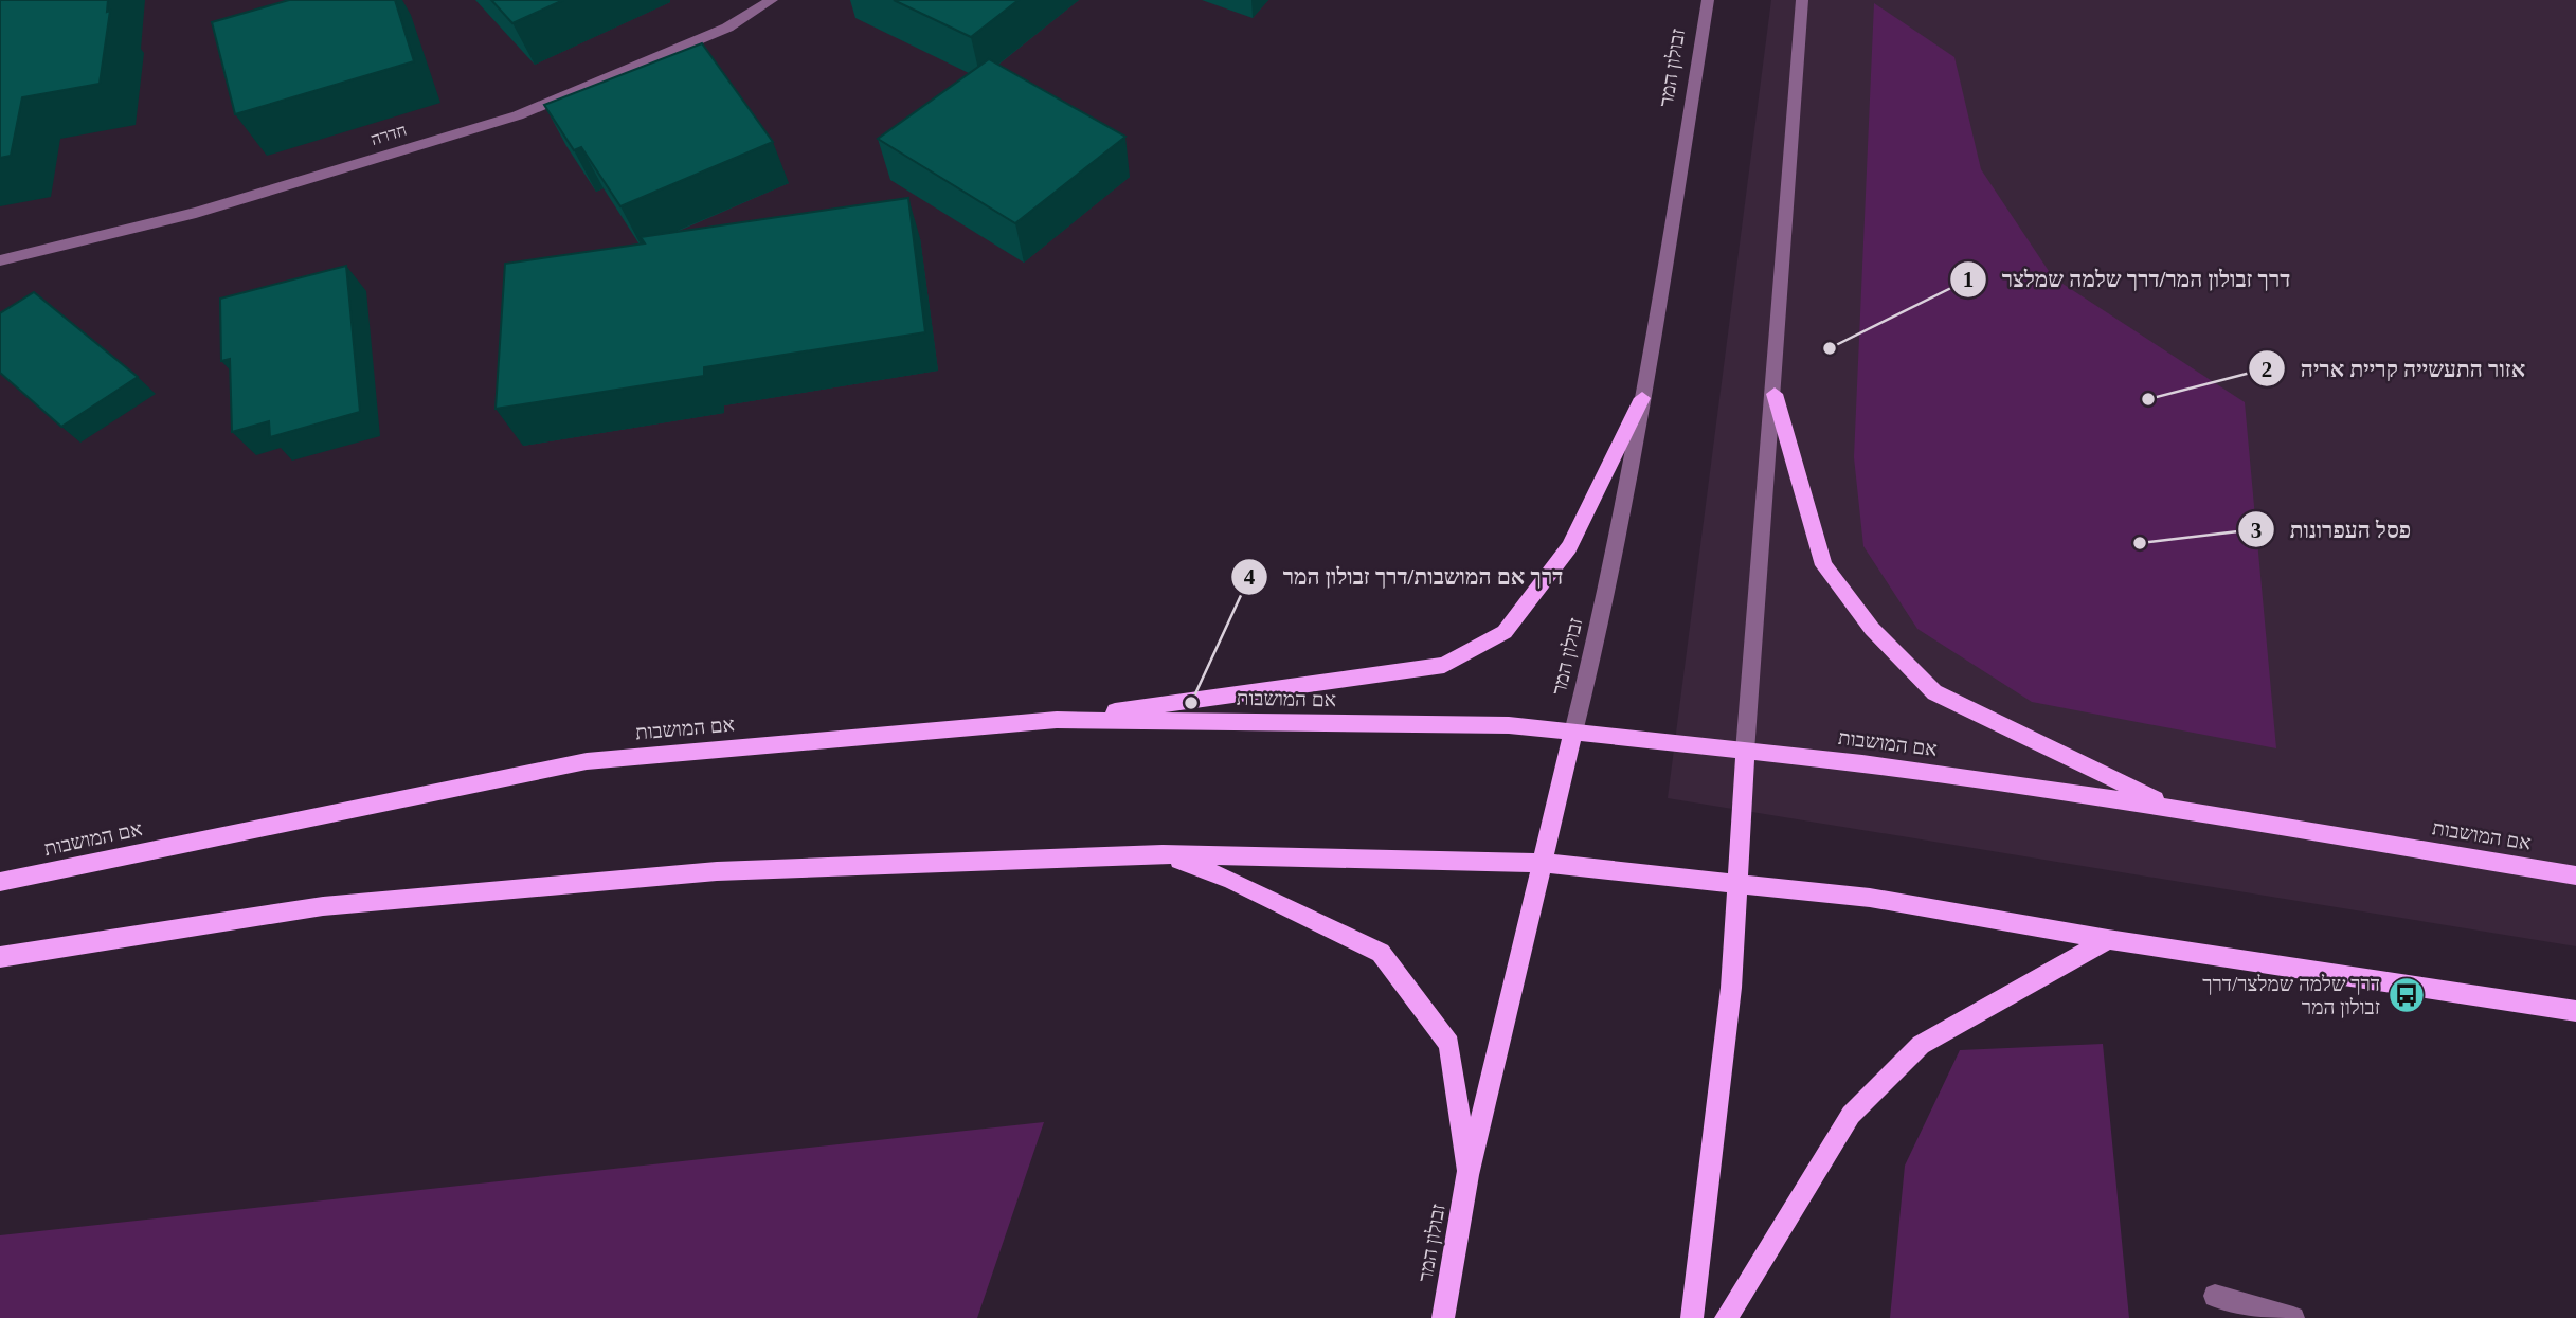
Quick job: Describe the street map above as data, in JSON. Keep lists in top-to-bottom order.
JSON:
{
  "streets": {
    "main road": ["זבולון המר", "אם המושבות"],
    "street": ["חדרה"]
  },
  "crossings": [
    ["זבולון המר", "אם המושבות"]
  ],
  "places": {
    "other": [
      "דרך זבולון המר/דרך שלמה שמלצר",
      "אזור התעשייה קריית אריה",
      "פסל העפרונות",
      "דרך אם המושבות/דרך זבולון המר"
    ],
    "bus stop": ["דרך שלמה שמלצר/דרך זבולון המר"]
  }
}
